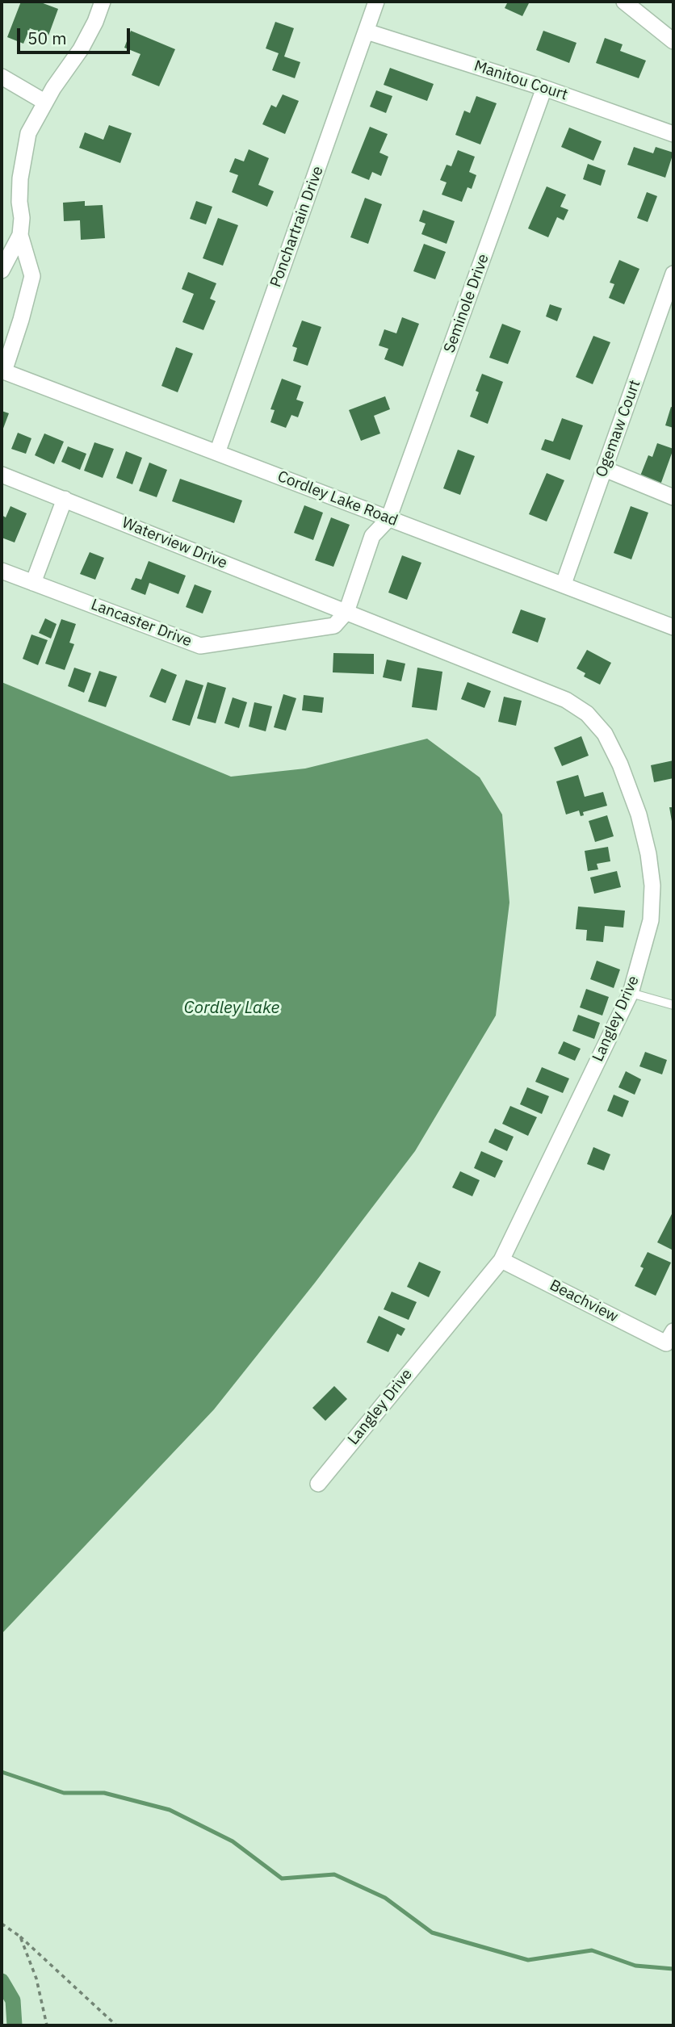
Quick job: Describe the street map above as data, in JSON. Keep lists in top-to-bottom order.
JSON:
{
  "streets": {
    "street": [
      "Manitou Court",
      "Ponchartrain Drive",
      "Seminole Drive",
      "Ogemaw Court",
      "Cordley Lake Road",
      "Waterview Drive",
      "Lancaster Drive",
      "Langley Drive",
      "Beachview"
    ]
  },
  "crossings": [
    ["Manitou Court", "Ponchartrain Drive"],
    ["Manitou Court", "Seminole Drive"],
    ["Ponchartrain Drive", "Cordley Lake Road"],
    ["Seminole Drive", "Cordley Lake Road"],
    ["Ogemaw Court", "Cordley Lake Road"],
    ["Waterview Drive", "Lancaster Drive"],
    ["Waterview Drive", "Langley Drive"],
    ["Lancaster Drive", "Langley Drive"],
    ["Langley Drive", "Beachview"]
  ],
  "water": ["Cordley Lake"],
  "scale_bar": "50 m"
}
